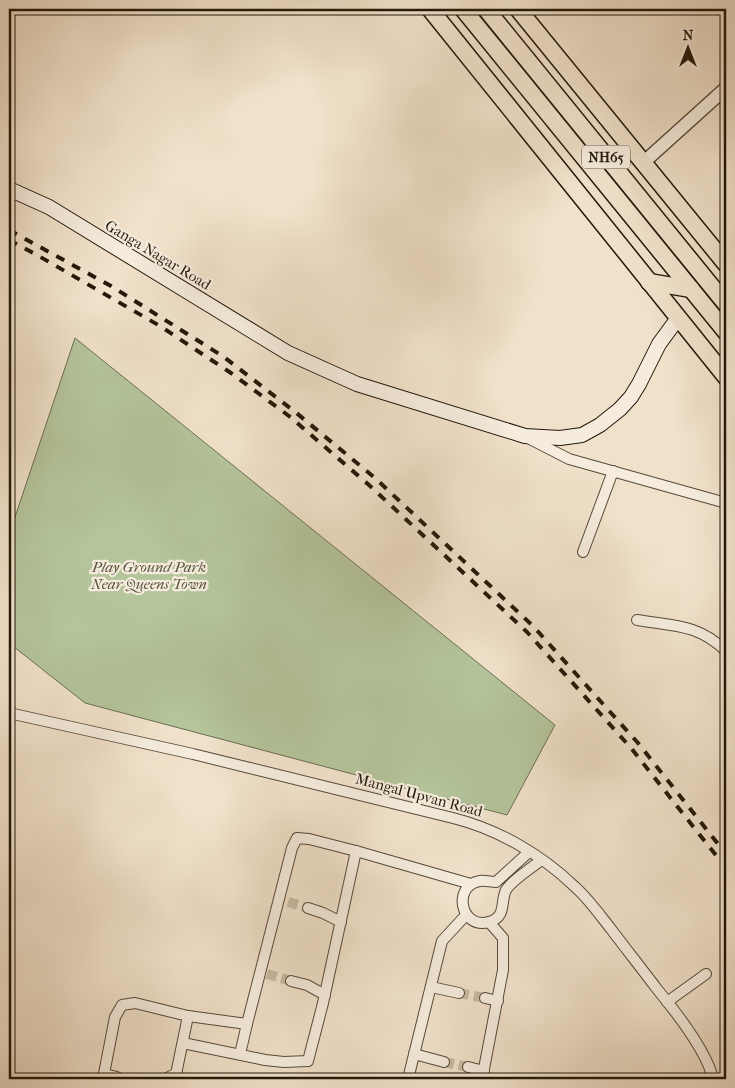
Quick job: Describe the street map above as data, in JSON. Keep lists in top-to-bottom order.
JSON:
{
  "streets": {
    "main road": ["NH65", "Ganga Nagar Road"],
    "street": ["Mangal Upvan Road"]
  },
  "parks": ["Play Ground Park Near Queens Town"],
  "north": "top"
}
